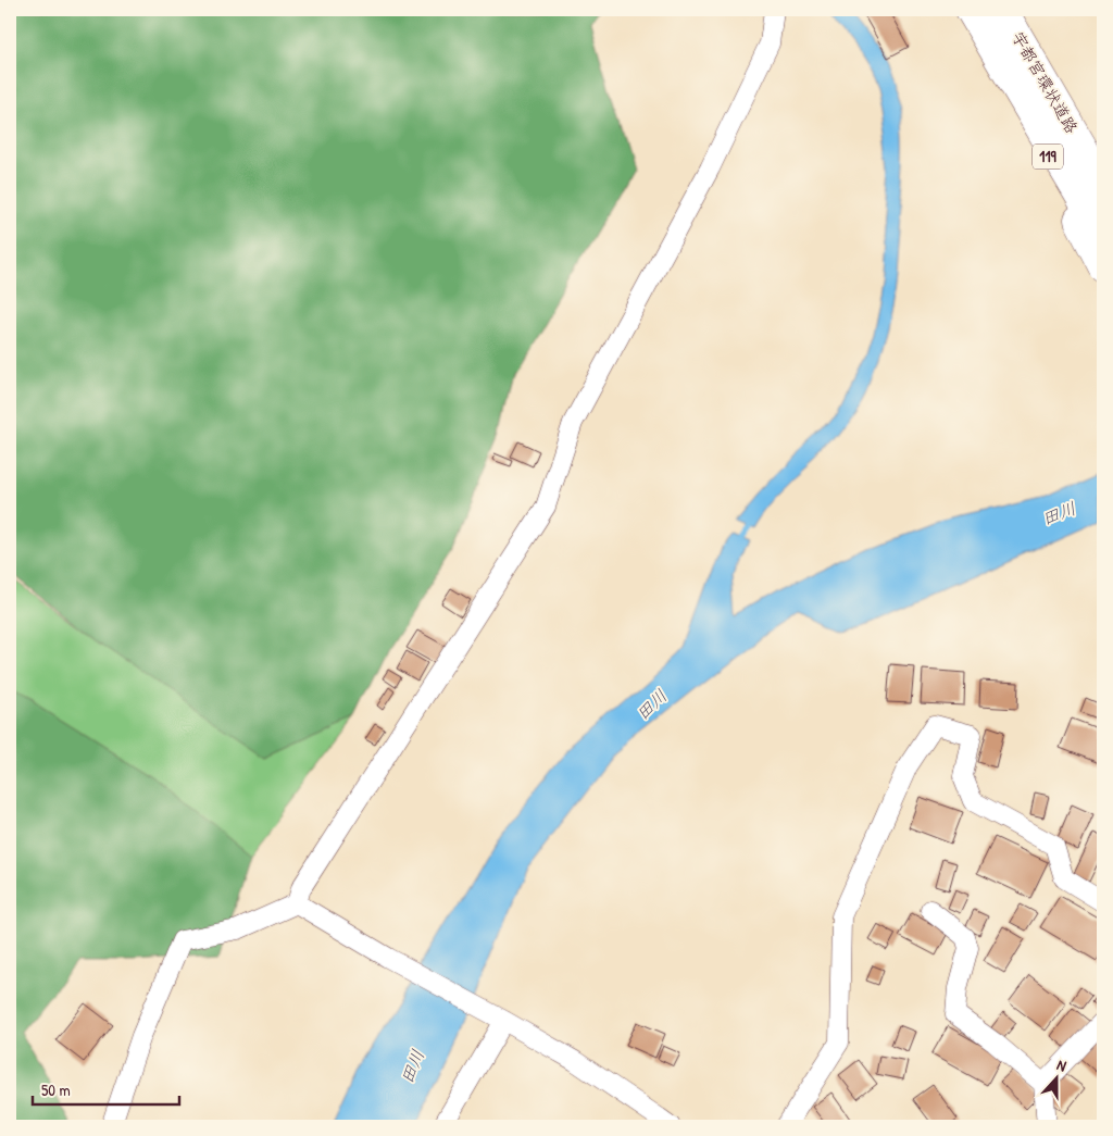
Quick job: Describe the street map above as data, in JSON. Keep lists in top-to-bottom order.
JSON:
{
  "streets": {
    "highway": ["宇都宮環状道路", "119"]
  },
  "crossings": [
    ["宇都宮環状道路", "119"]
  ],
  "water": ["田川"],
  "scale_bar": "50 m",
  "north": "top"
}
